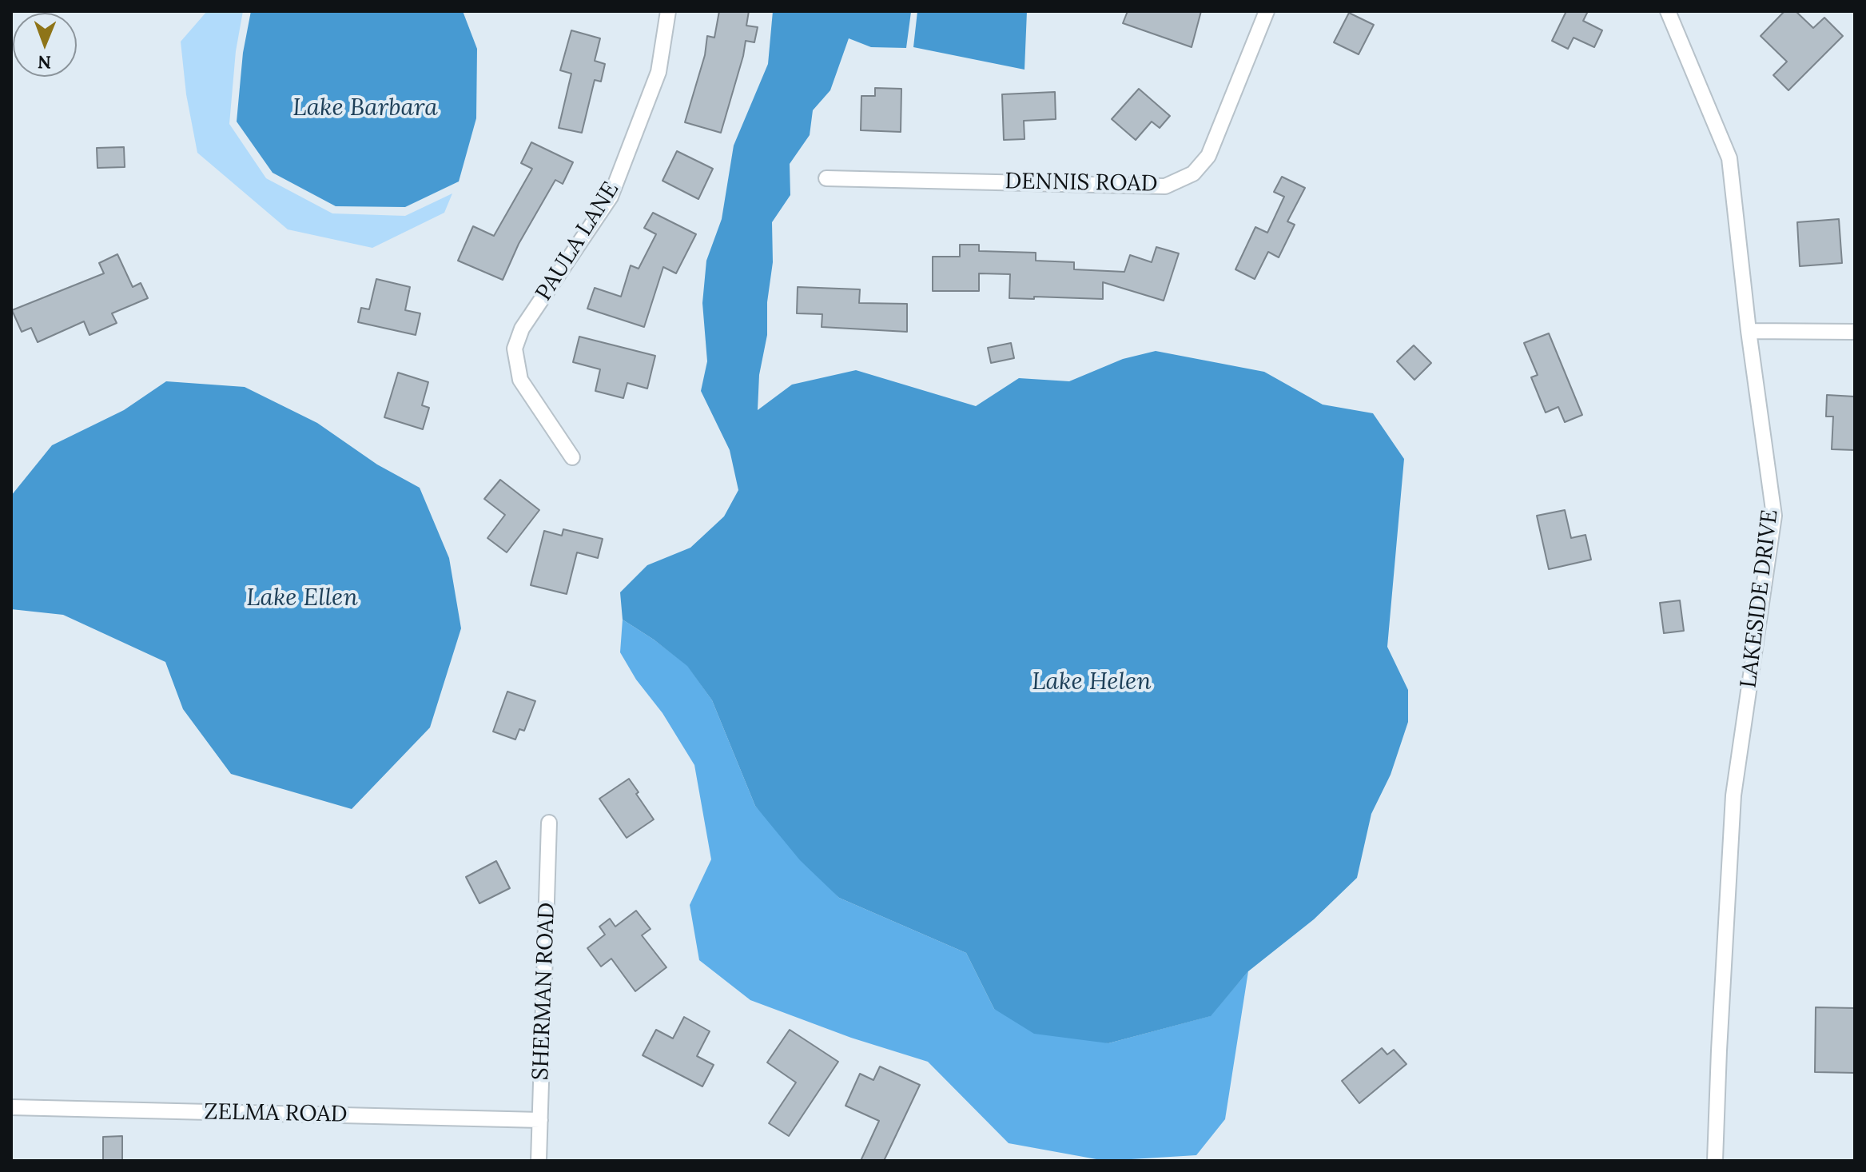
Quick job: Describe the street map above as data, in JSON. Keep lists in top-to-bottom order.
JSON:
{
  "streets": {
    "street": [
      "DENNIS ROAD",
      "PAULA LANE",
      "LAKESIDE DRIVE",
      "SHERMAN ROAD",
      "ZELMA ROAD"
    ]
  },
  "crossings": [
    ["SHERMAN ROAD", "ZELMA ROAD"]
  ],
  "water": ["Lake Barbara", "Lake Ellen", "Lake Helen"],
  "north": "bottom"
}
